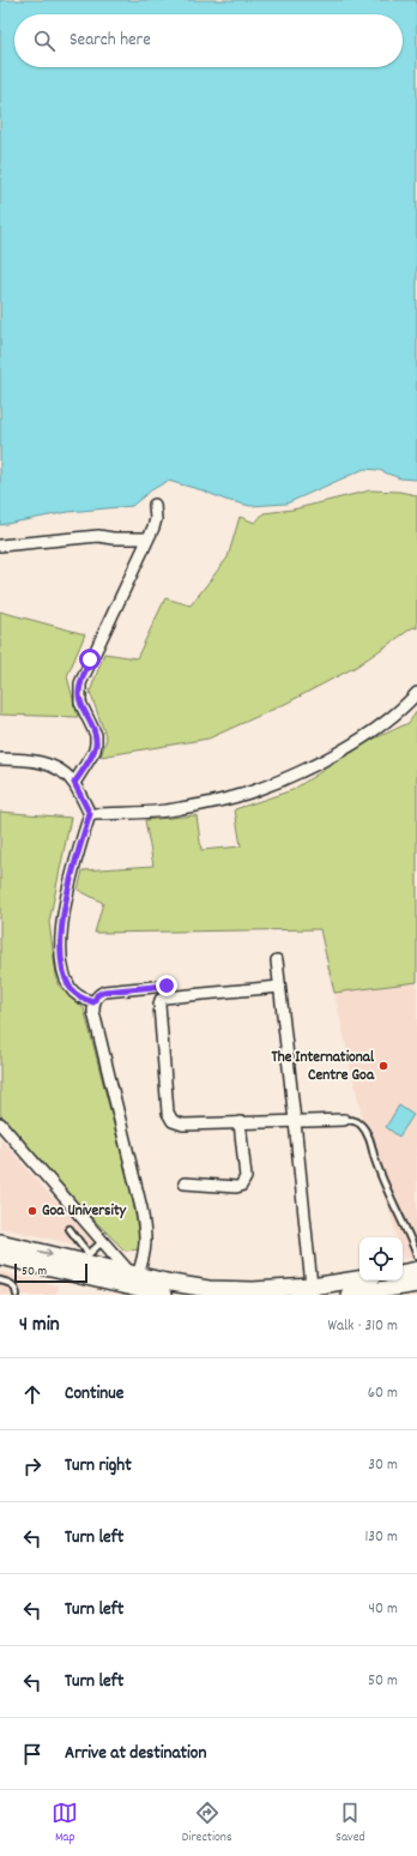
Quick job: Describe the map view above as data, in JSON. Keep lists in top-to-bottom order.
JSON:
{
  "places": ["The International Centre Goa", "Goa University"],
  "scale_bar": "50 m",
  "page": {
    "search": "Search here",
    "scale": "50 m",
    "heading": ["4 min", "Walk · 310 m"],
    "list": [
      ["Continue", "60 m"],
      ["Turn right", "30 m"],
      ["Turn left", "130 m"],
      ["Turn left", "40 m"],
      ["Turn left", "50 m"],
      "Arrive at destination"
    ],
    "nav": ["Map", "Directions", "Saved"]
  }
}
